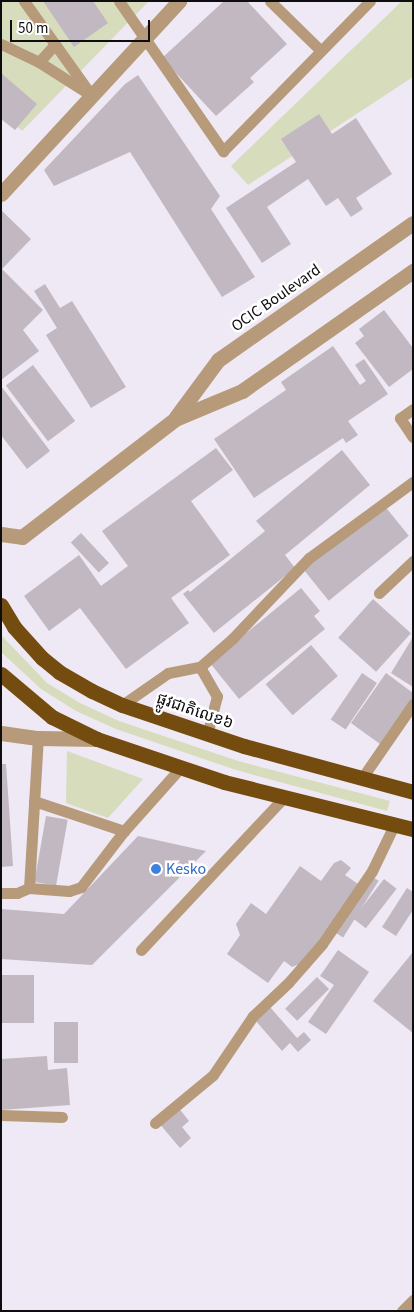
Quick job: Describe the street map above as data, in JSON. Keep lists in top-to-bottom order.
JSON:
{
  "streets": {
    "highway": ["ផ្លូវជាតិលេខ៦"],
    "street": ["OCIC Boulevard"]
  },
  "places": ["Kesko"],
  "scale_bar": "50 m"
}
